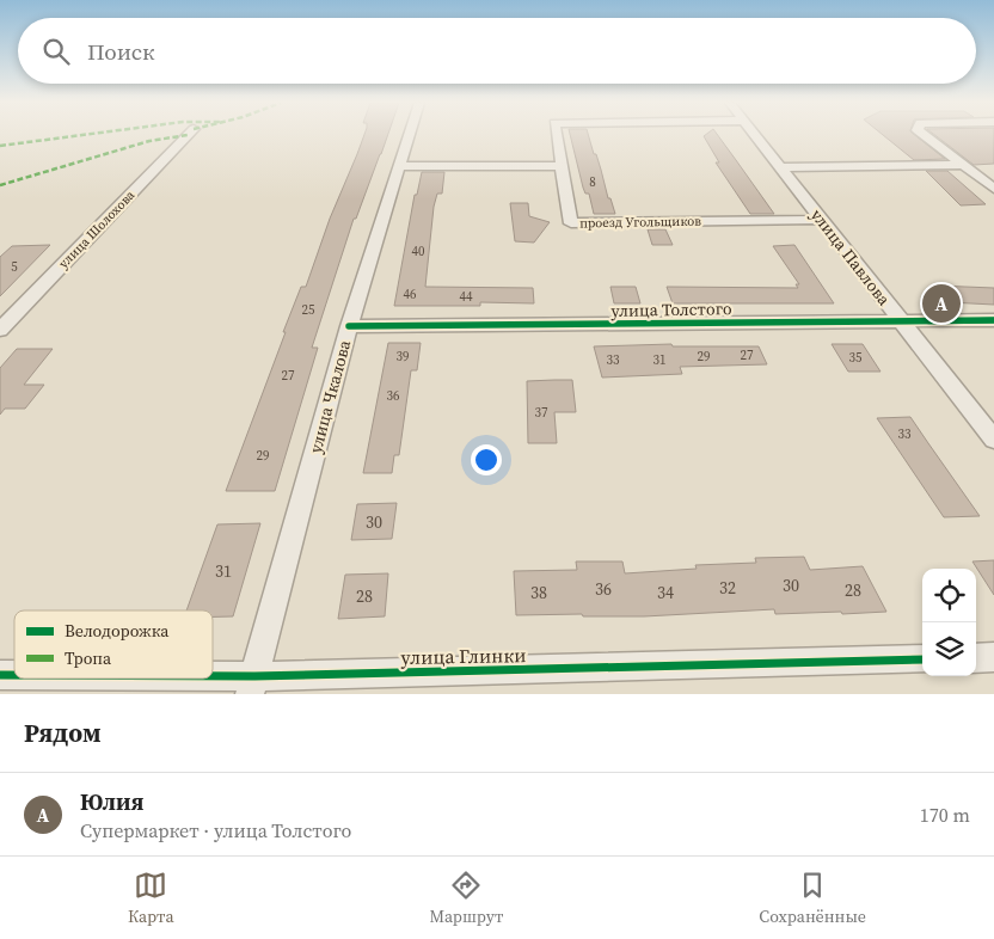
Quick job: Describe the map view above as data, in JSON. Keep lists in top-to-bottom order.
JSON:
{
  "streets": {
    "street": [
      "проезд Угольщиков",
      "улица Шолохова",
      "улица Павлова",
      "улица Толстого",
      "улица Чкалова",
      "улица Глинки"
    ]
  },
  "crossings": [
    ["проезд Угольщиков", "улица Павлова"],
    ["улица Павлова", "улица Толстого"],
    ["улица Толстого", "улица Чкалова"],
    ["улица Чкалова", "улица Глинки"]
  ],
  "house_numbers": [
    "8",
    "40",
    "5",
    "46",
    "44",
    "25",
    "27",
    "39",
    "29",
    "35",
    "33",
    "31",
    "27",
    "36",
    "37",
    "33",
    "29",
    "30",
    "31",
    "30",
    "32",
    "36",
    "28",
    "38",
    "34",
    "28"
  ],
  "legend": ["Велодорожка", "Тропа"],
  "page": {
    "search": "Поиск",
    "pins": "A",
    "heading": "Рядом",
    "list": [
      {
        "mark": "A",
        "name": "Юлия",
        "note": "Супермаркет · улица Толстого",
        "value": "170 m"
      }
    ],
    "nav": ["Карта", "Маршрут", "Сохранённые"]
  }
}
